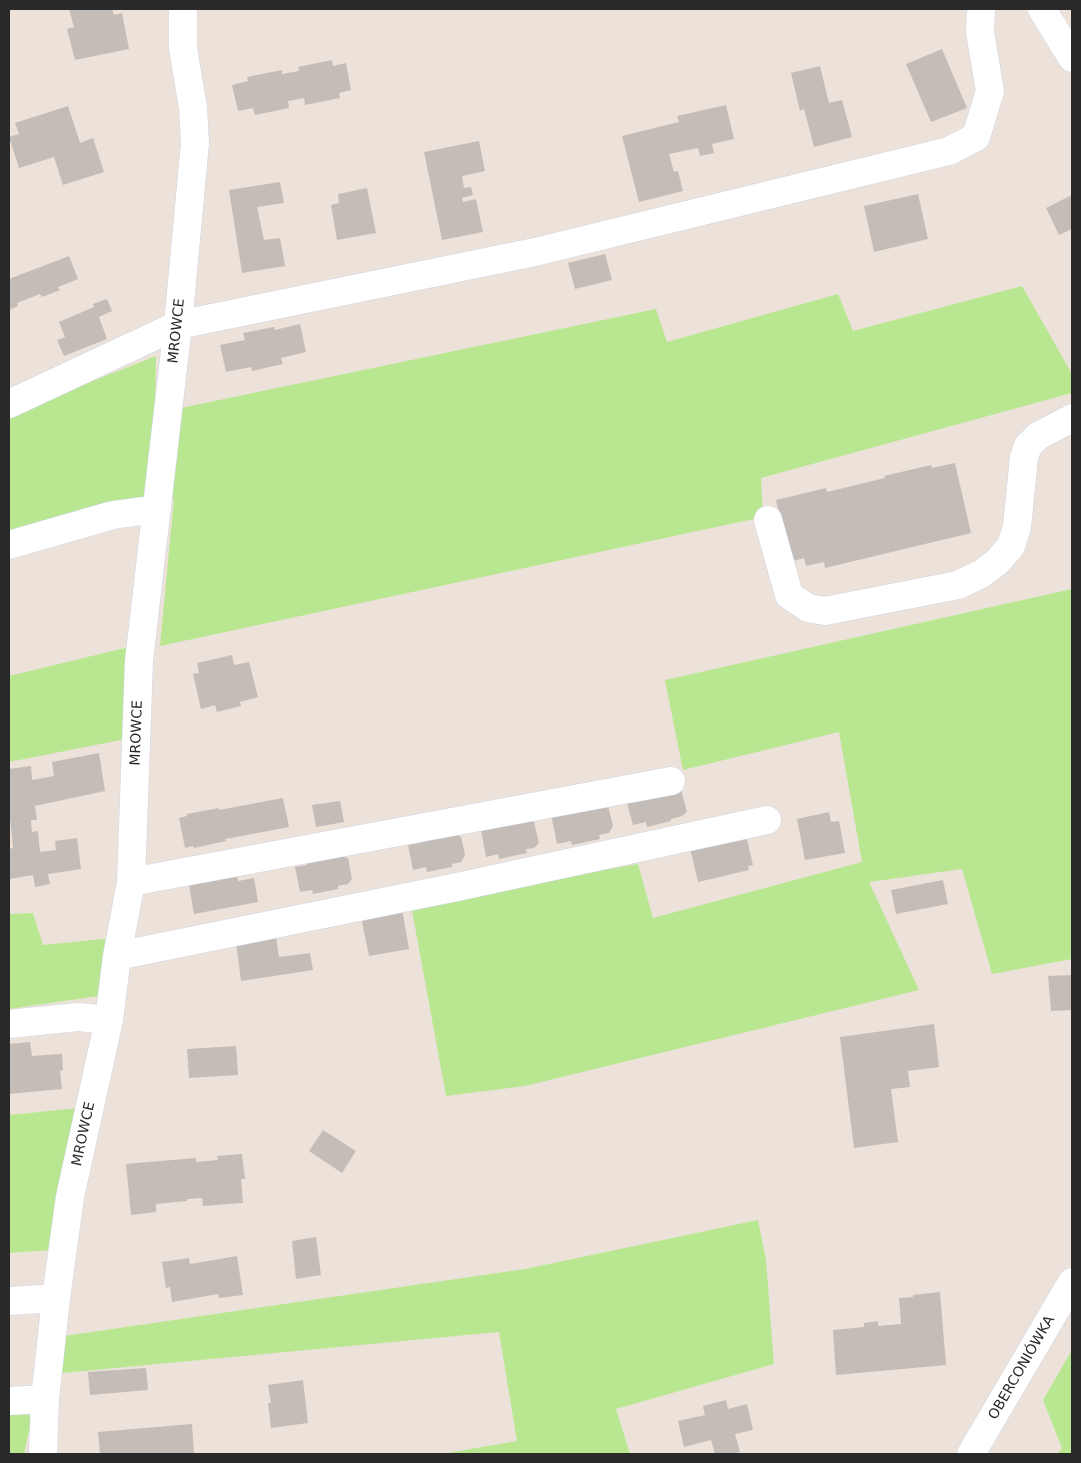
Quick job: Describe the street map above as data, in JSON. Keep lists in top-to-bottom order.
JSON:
{
  "streets": {
    "street": ["MROWCE", "OBERCONIÓWKA"]
  }
}
